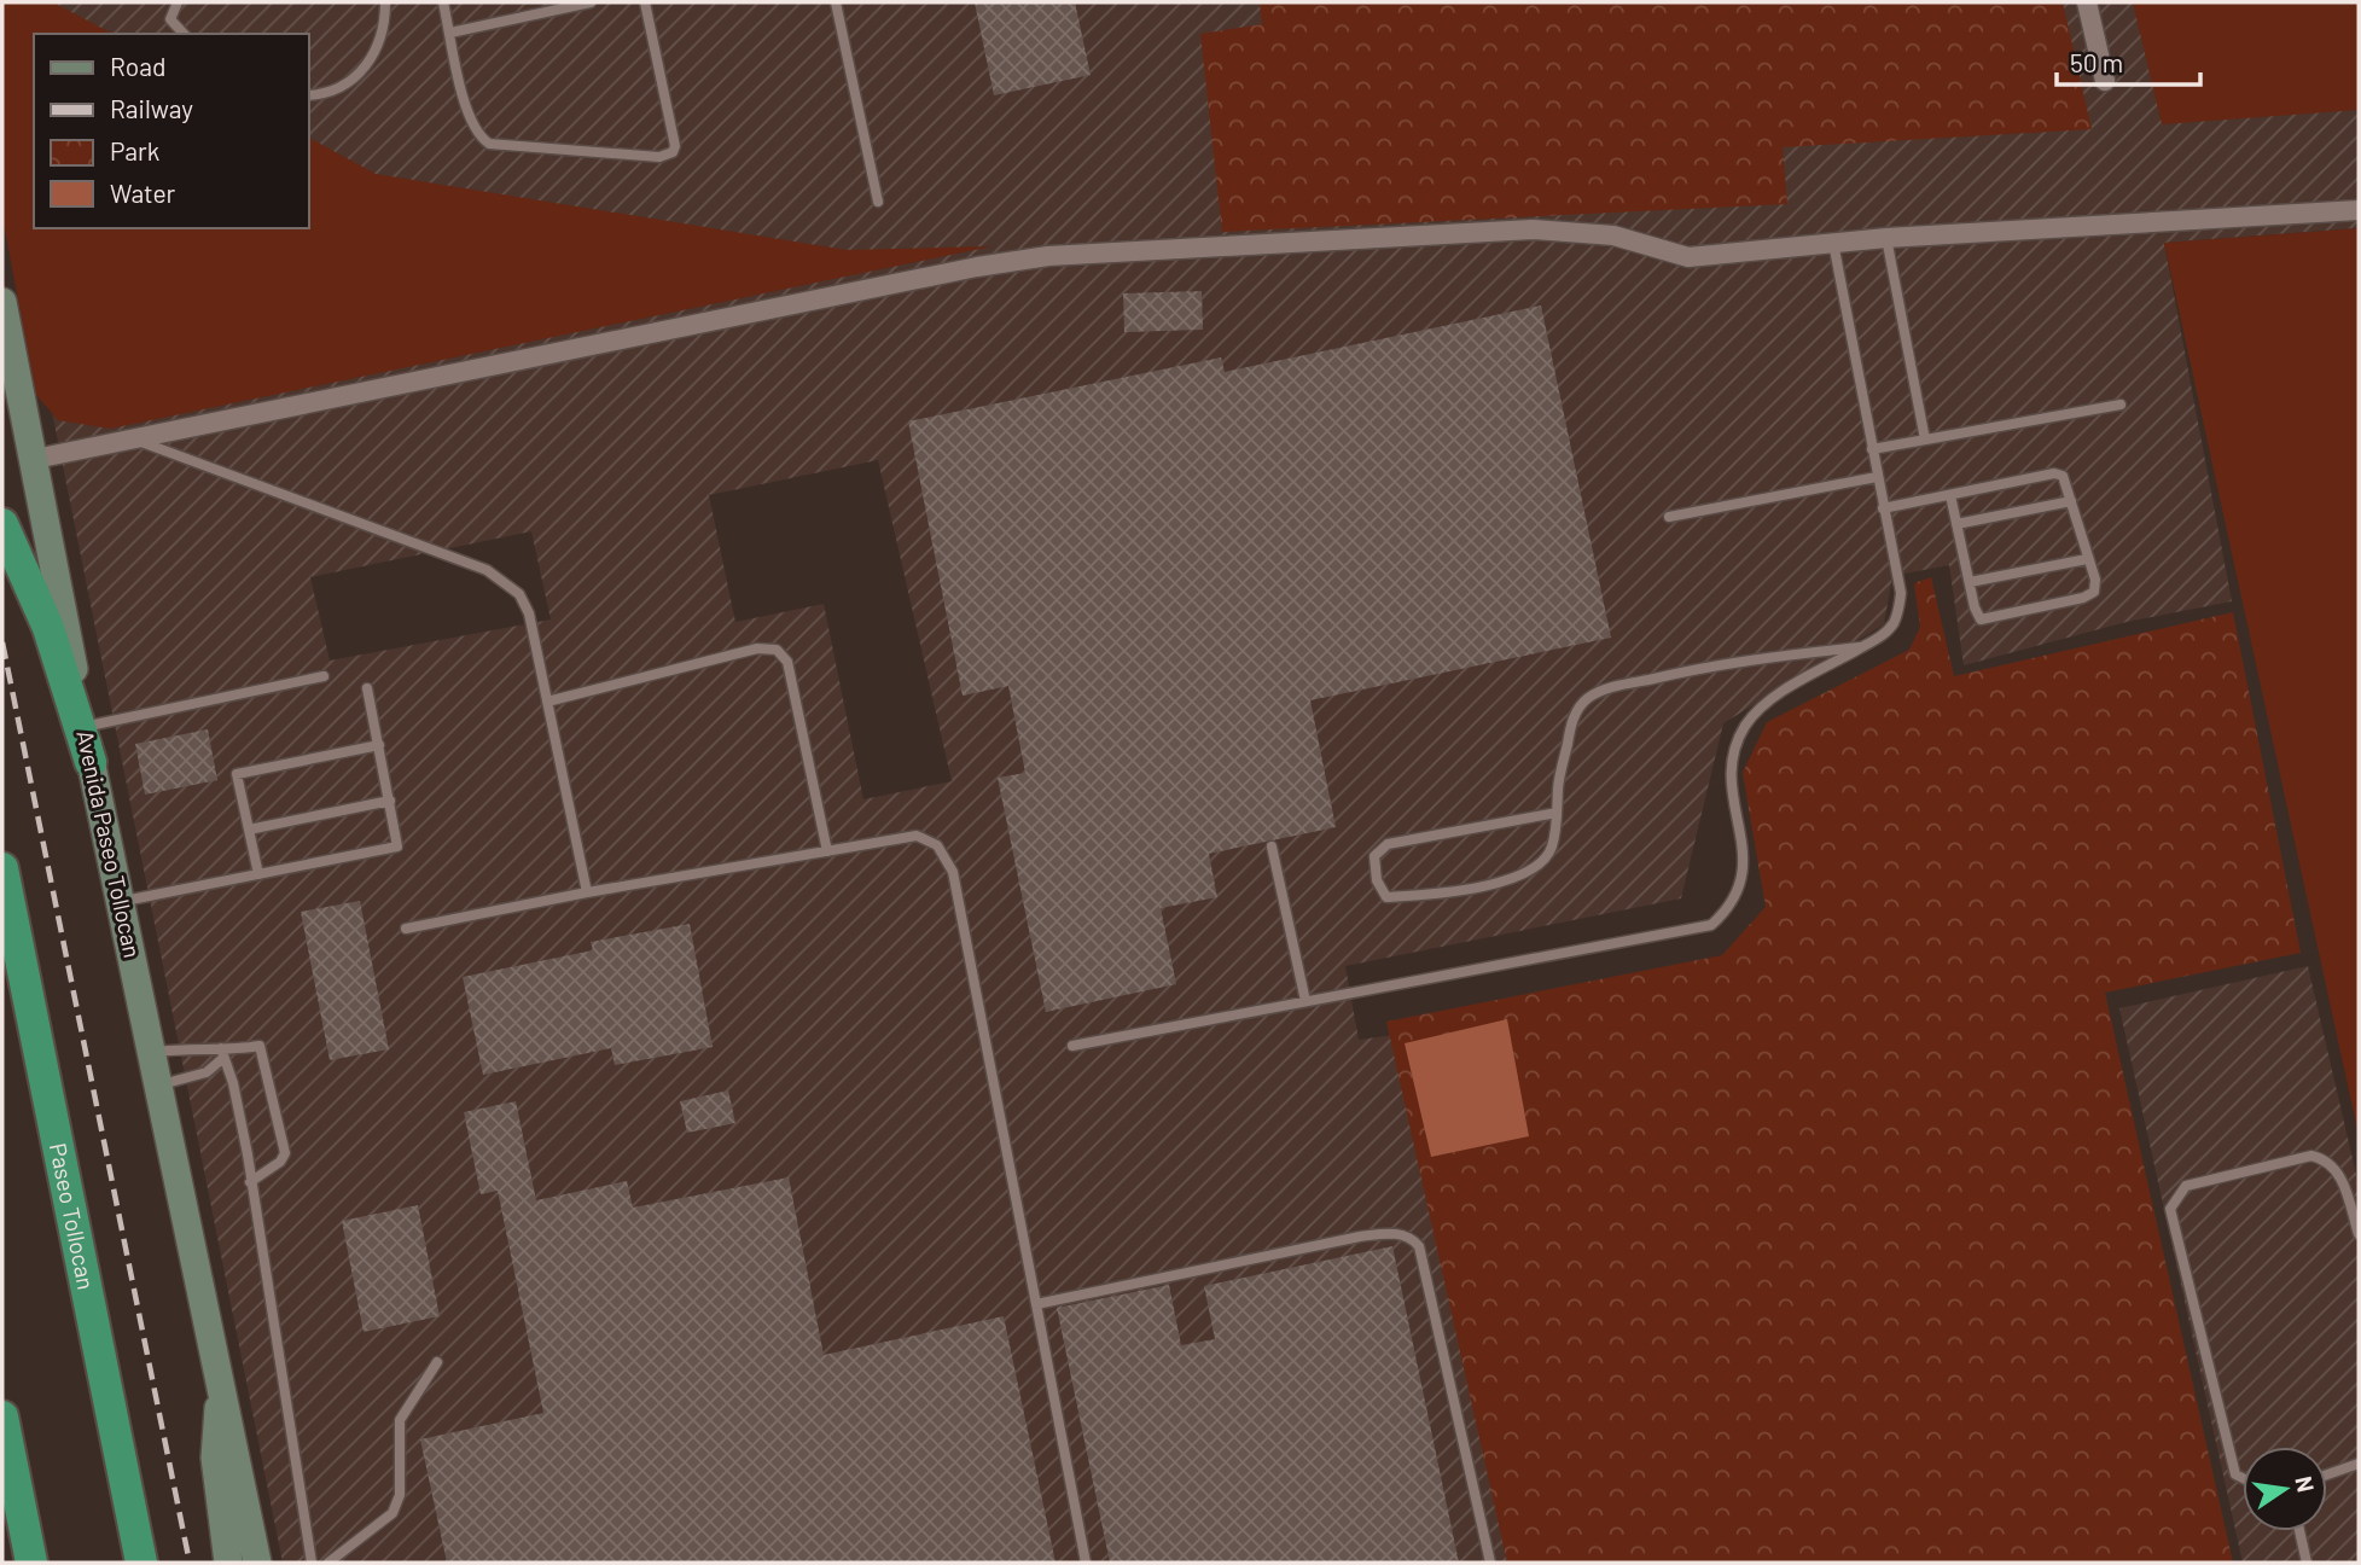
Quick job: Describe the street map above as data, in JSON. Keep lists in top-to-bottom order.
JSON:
{
  "streets": {
    "highway": ["Paseo Tollocan"],
    "main road": ["Avenida Paseo Tollocan"]
  },
  "legend": [
    "Road",
    "Railway",
    "Park",
    "Water"
  ],
  "scale_bar": "50 m",
  "north": "right"
}
